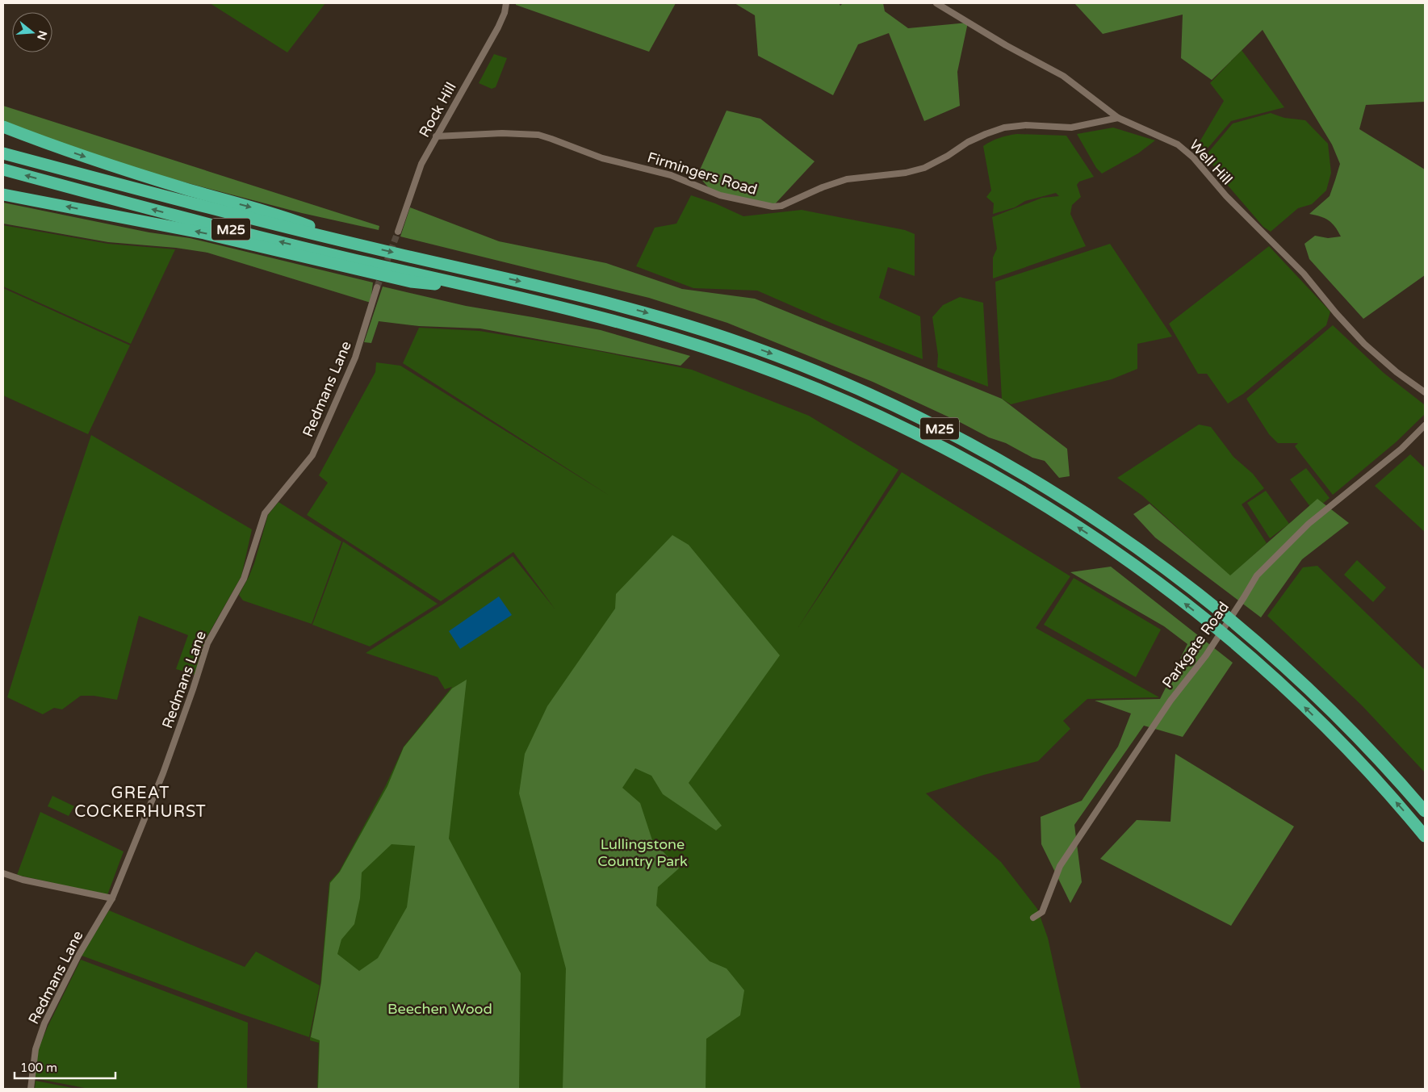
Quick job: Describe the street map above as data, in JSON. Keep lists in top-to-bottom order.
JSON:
{
  "streets": {
    "highway": ["M25"],
    "street": [
      "Rock Hill",
      "Well Hill",
      "Firmingers Road",
      "Redmans Lane",
      "Parkgate Road"
    ]
  },
  "crossings": [
    ["Rock Hill", "Firmingers Road"],
    ["Well Hill", "Firmingers Road"]
  ],
  "districts": ["GREAT COCKERHURST"],
  "parks": ["Lullingstone Country Park", "Beechen Wood"],
  "scale_bar": "100 m",
  "north": "right"
}
